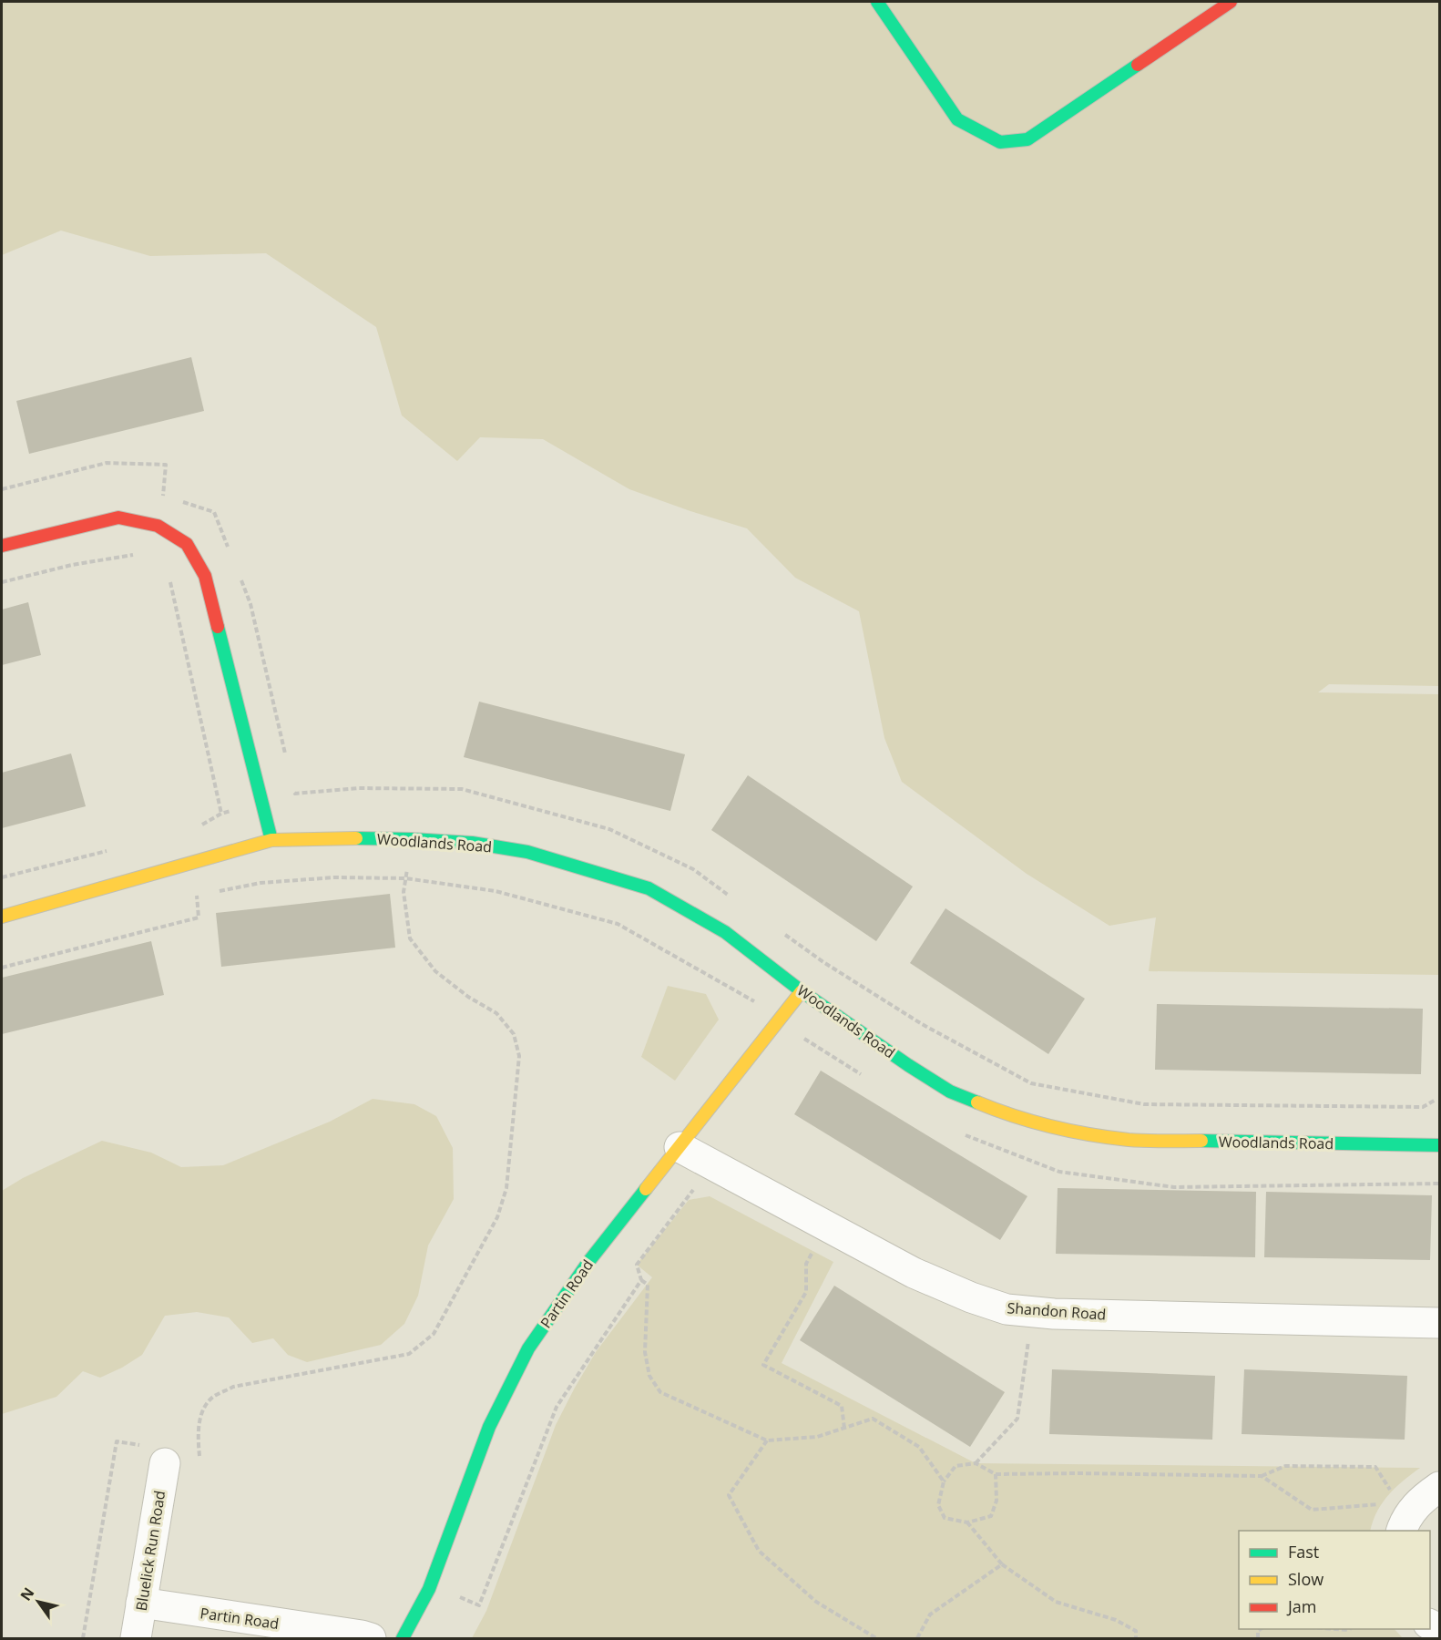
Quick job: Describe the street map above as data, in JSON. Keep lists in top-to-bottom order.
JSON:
{
  "streets": {
    "street": [
      "Woodlands Road",
      "Partin Road",
      "Shandon Road",
      "Bluelick Run Road"
    ]
  },
  "crossings": [
    ["Woodlands Road", "Partin Road"],
    ["Partin Road", "Shandon Road"],
    ["Partin Road", "Bluelick Run Road"]
  ],
  "legend": ["Fast", "Slow", "Jam"],
  "north": "top left"
}
